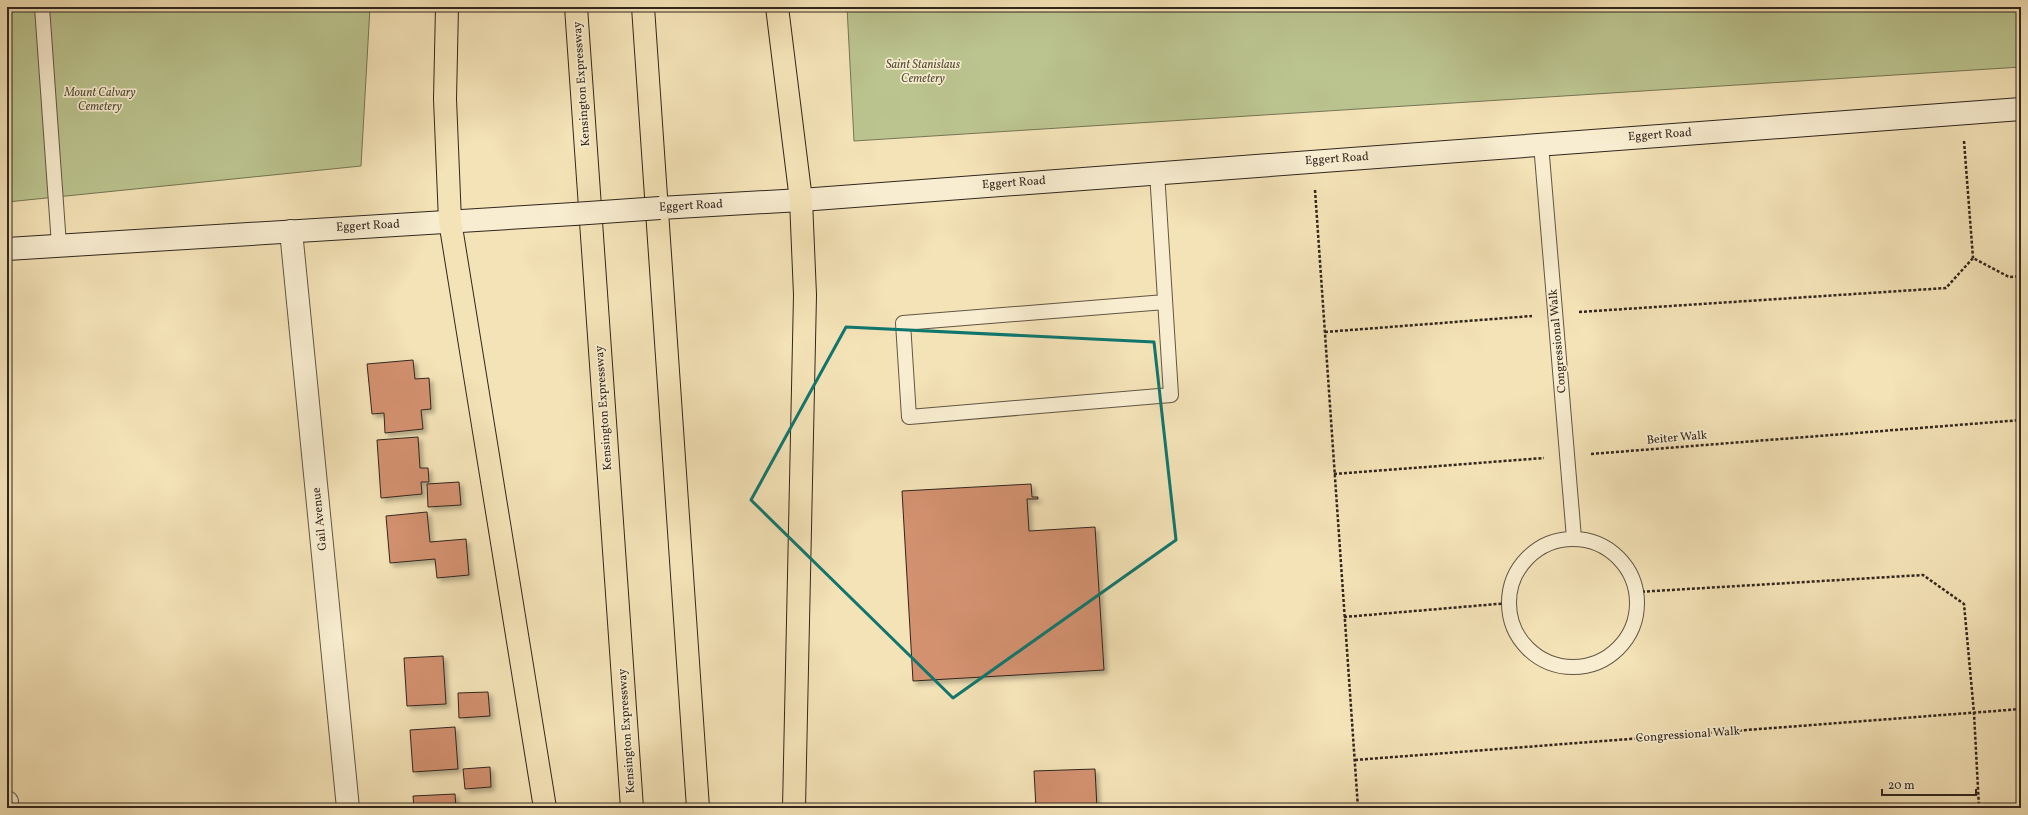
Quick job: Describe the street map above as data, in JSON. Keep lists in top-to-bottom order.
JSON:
{
  "streets": {
    "highway": ["Kensington Expressway"],
    "street": ["Eggert Road", "Gail Avenue"],
    "lane": ["Congressional Walk"],
    "path": ["Beiter Walk"]
  },
  "crossings": [
    ["Eggert Road", "Congressional Walk"],
    ["Eggert Road", "Gail Avenue"],
    ["Congressional Walk", "Beiter Walk"]
  ],
  "parks": ["Saint Stanislaus Cemetery", "Mount Calvary Cemetery"],
  "scale_bar": "20 m"
}
